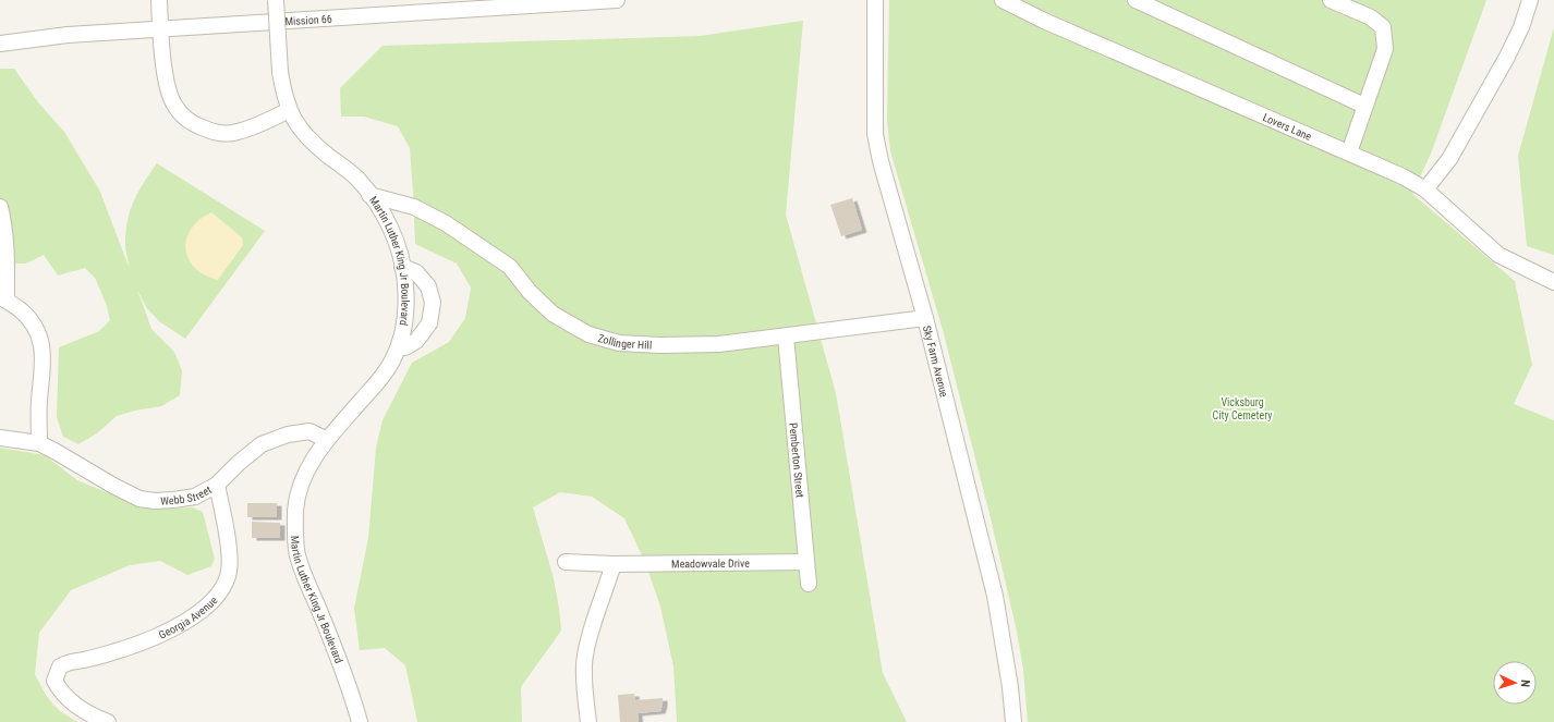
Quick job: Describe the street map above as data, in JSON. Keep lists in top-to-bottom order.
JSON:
{
  "streets": {
    "street": [
      "Mission 66",
      "Lovers Lane",
      "Martin Luther King Jr Boulevard",
      "Zollinger Hill",
      "Sky Farm Avenue",
      "Pemberton Street",
      "Webb Street",
      "Meadowvale Drive",
      "Georgia Avenue"
    ]
  },
  "crossings": [
    ["Martin Luther King Jr Boulevard", "Zollinger Hill"],
    ["Martin Luther King Jr Boulevard", "Webb Street"],
    ["Zollinger Hill", "Sky Farm Avenue"],
    ["Zollinger Hill", "Pemberton Street"],
    ["Pemberton Street", "Meadowvale Drive"],
    ["Webb Street", "Georgia Avenue"]
  ],
  "parks": ["Vicksburg City Cemetery"],
  "north": "right"
}
